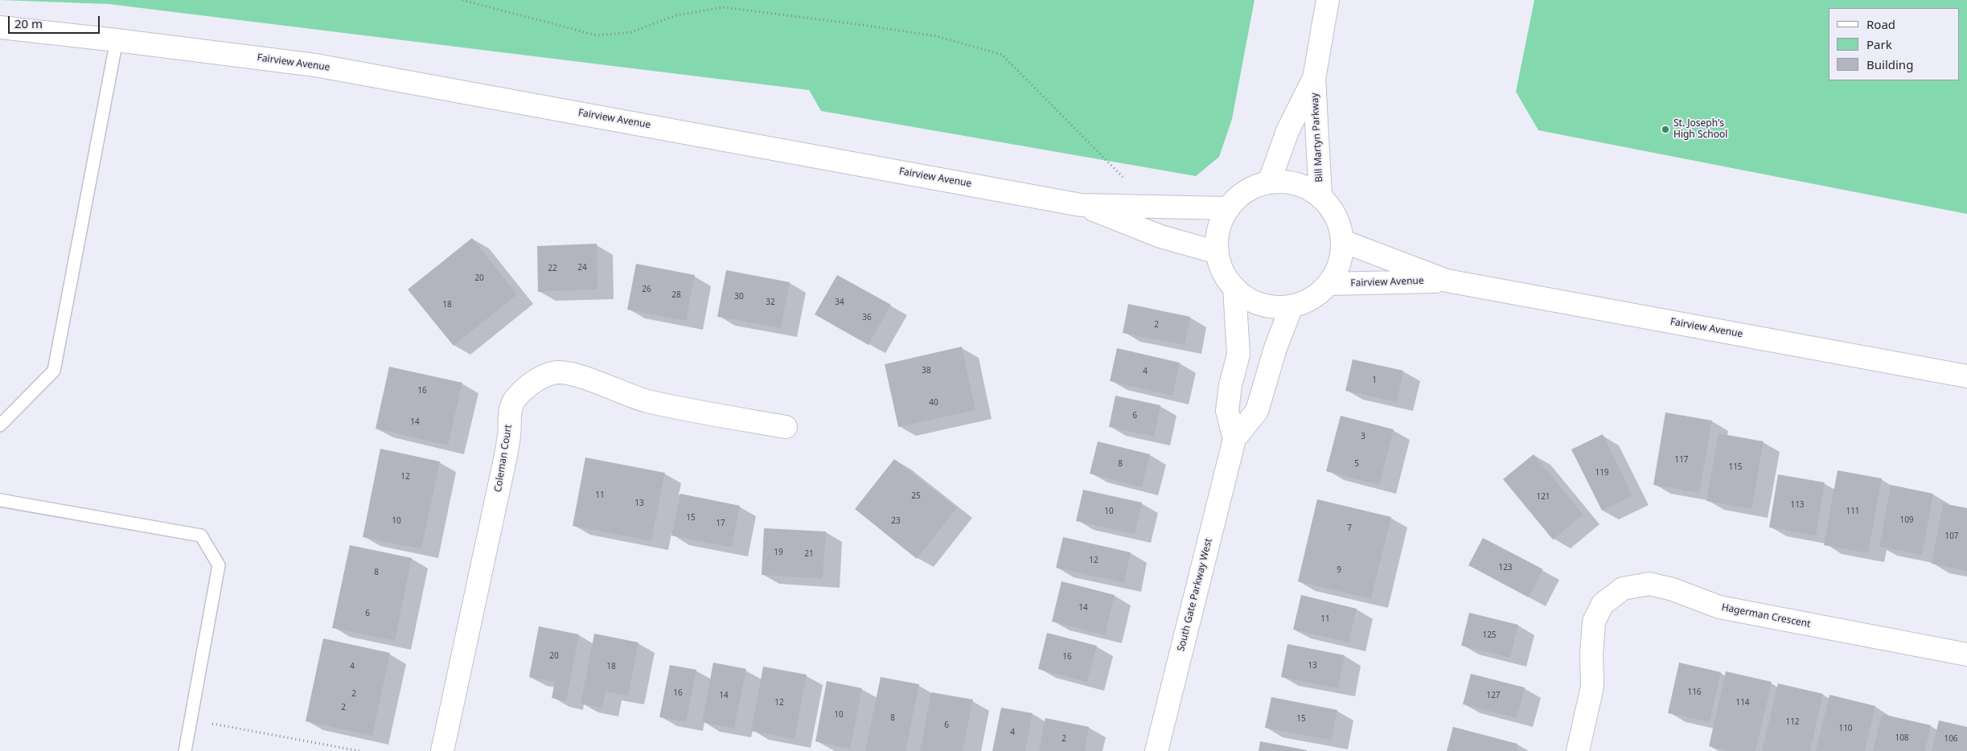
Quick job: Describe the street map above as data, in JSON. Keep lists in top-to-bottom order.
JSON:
{
  "streets": {
    "main road": [
      "Fairview Avenue",
      "Bill Martyn Parkway",
      "Coleman Court",
      "South Gate Parkway West",
      "Hagerman Crescent"
    ]
  },
  "crossings": [
    ["Fairview Avenue", "Bill Martyn Parkway"],
    ["Fairview Avenue", "South Gate Parkway West"],
    ["Bill Martyn Parkway", "South Gate Parkway West"]
  ],
  "places": ["St. Joseph's High School"],
  "house_numbers": [
    "24",
    "22",
    "20",
    "26",
    "28",
    "30",
    "32",
    "34",
    "18",
    "36",
    "2",
    "38",
    "4",
    "1",
    "16",
    "40",
    "6",
    "14",
    "3",
    "117",
    "8",
    "5",
    "115",
    "119",
    "12",
    "11",
    "25",
    "121",
    "13",
    "113",
    "10",
    "111",
    "15",
    "109",
    "10",
    "23",
    "17",
    "7",
    "107",
    "19",
    "21",
    "12",
    "123",
    "9",
    "8",
    "14",
    "6",
    "11",
    "125",
    "20",
    "16",
    "13",
    "4",
    "18",
    "116",
    "16",
    "2",
    "14",
    "127",
    "12",
    "114",
    "2",
    "10",
    "8",
    "15",
    "112",
    "6",
    "110",
    "4",
    "108",
    "2",
    "106"
  ],
  "legend": ["Road", "Park", "Building"],
  "scale_bar": "20 m"
}
